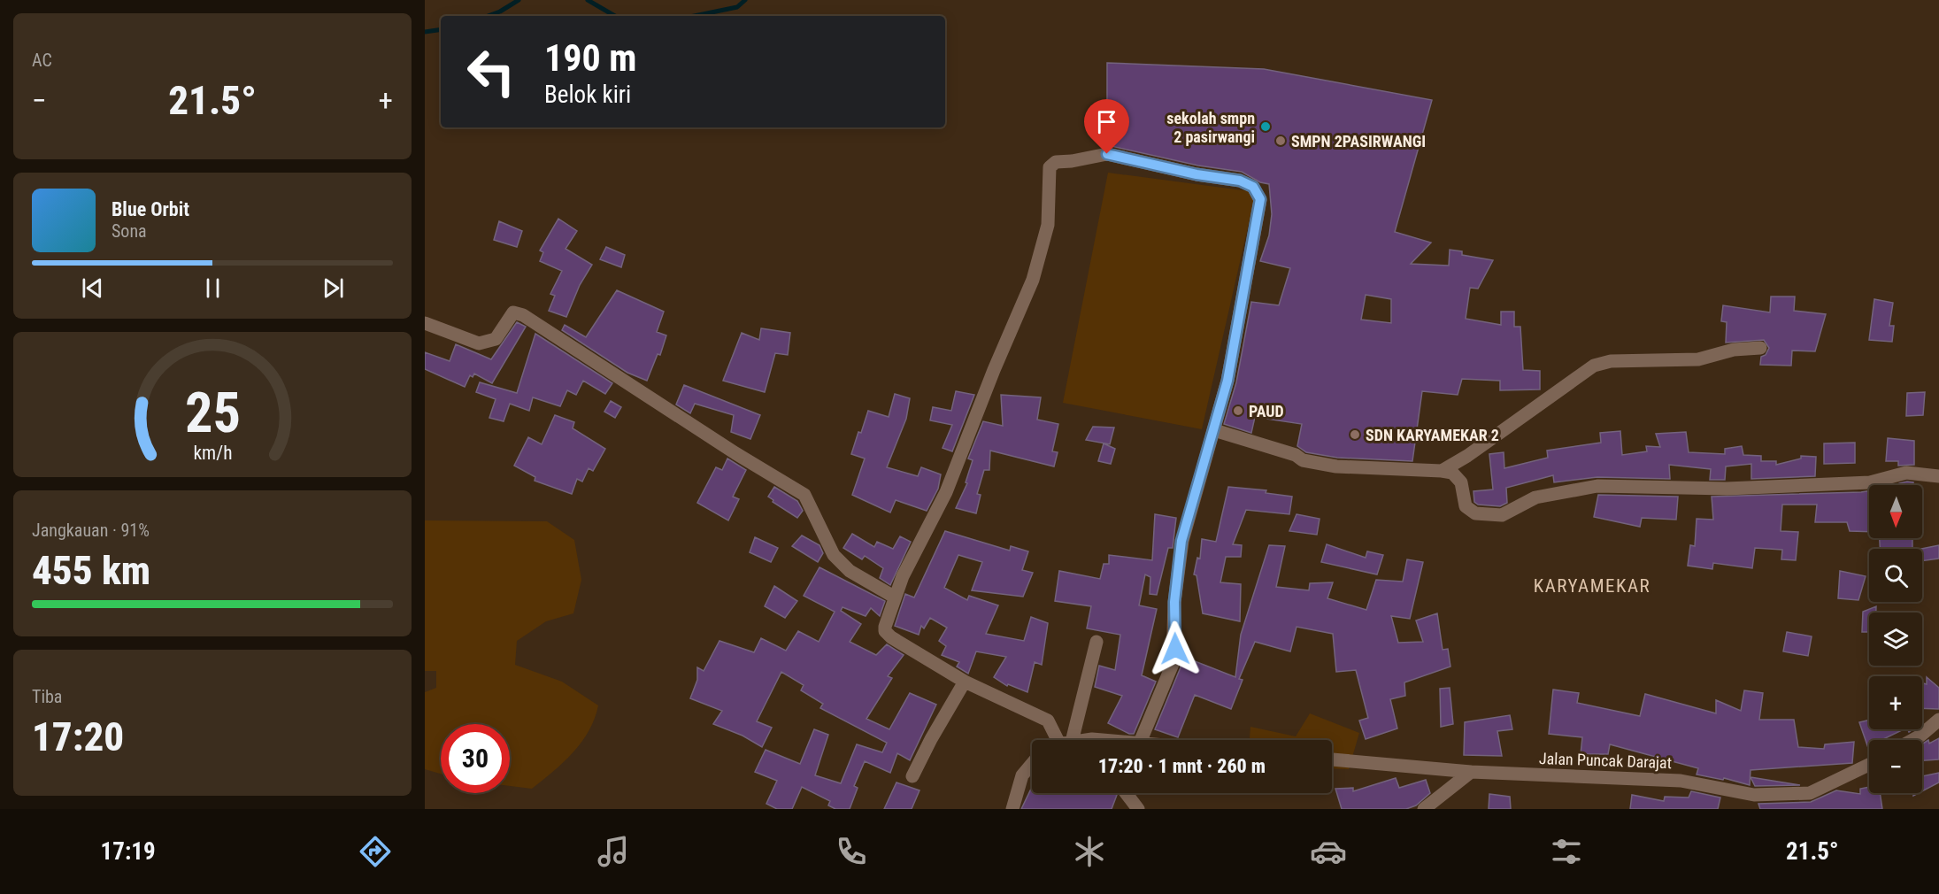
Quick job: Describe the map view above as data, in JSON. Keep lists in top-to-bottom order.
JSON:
{
  "streets": {
    "street": ["Jalan Puncak Darajat"]
  },
  "districts": ["KARYAMEKAR"],
  "places": [
    "sekolah smpn 2 pasirwangi",
    "SMPN 2PASIRWANGI",
    "PAUD",
    "SDN KARYAMEKAR 2"
  ],
  "north": "bottom",
  "page": {
    "tile": [
      "AC",
      ["Jangkauan · 91%", "455 km"],
      ["Tiba", "17:20"]
    ],
    "turn": ["190 m", "Belok kiri"],
    "heat": ["−", "21.5°", "+"],
    "song": ["Blue Orbit", "Sona"],
    "map_buttons": ["+", "−"],
    "limit": "30",
    "trip": "17:20 · 1 mnt · 260 m",
    "tabs": ["17:19", "21.5°"],
    "gauge": ["25", "km/h"]
  }
}
